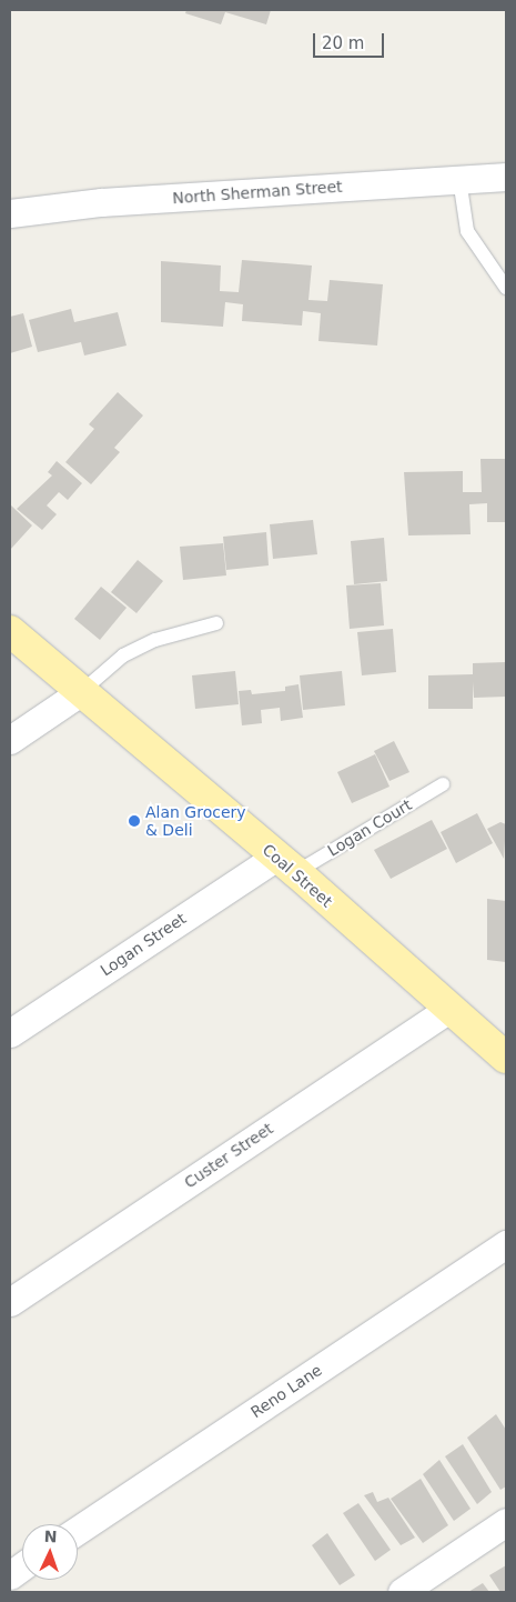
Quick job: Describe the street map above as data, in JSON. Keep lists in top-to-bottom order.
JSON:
{
  "streets": {
    "main road": ["Coal Street"],
    "street": [
      "North Sherman Street",
      "Logan Street",
      "Custer Street",
      "Reno Lane"
    ],
    "lane": ["Logan Court"]
  },
  "crossings": [
    ["Logan Court", "Coal Street"],
    ["Logan Court", "Logan Street"],
    ["Coal Street", "Logan Street"],
    ["Coal Street", "Custer Street"]
  ],
  "places": ["Alan Grocery & Deli"],
  "scale_bar": "20 m",
  "north": "top"
}
